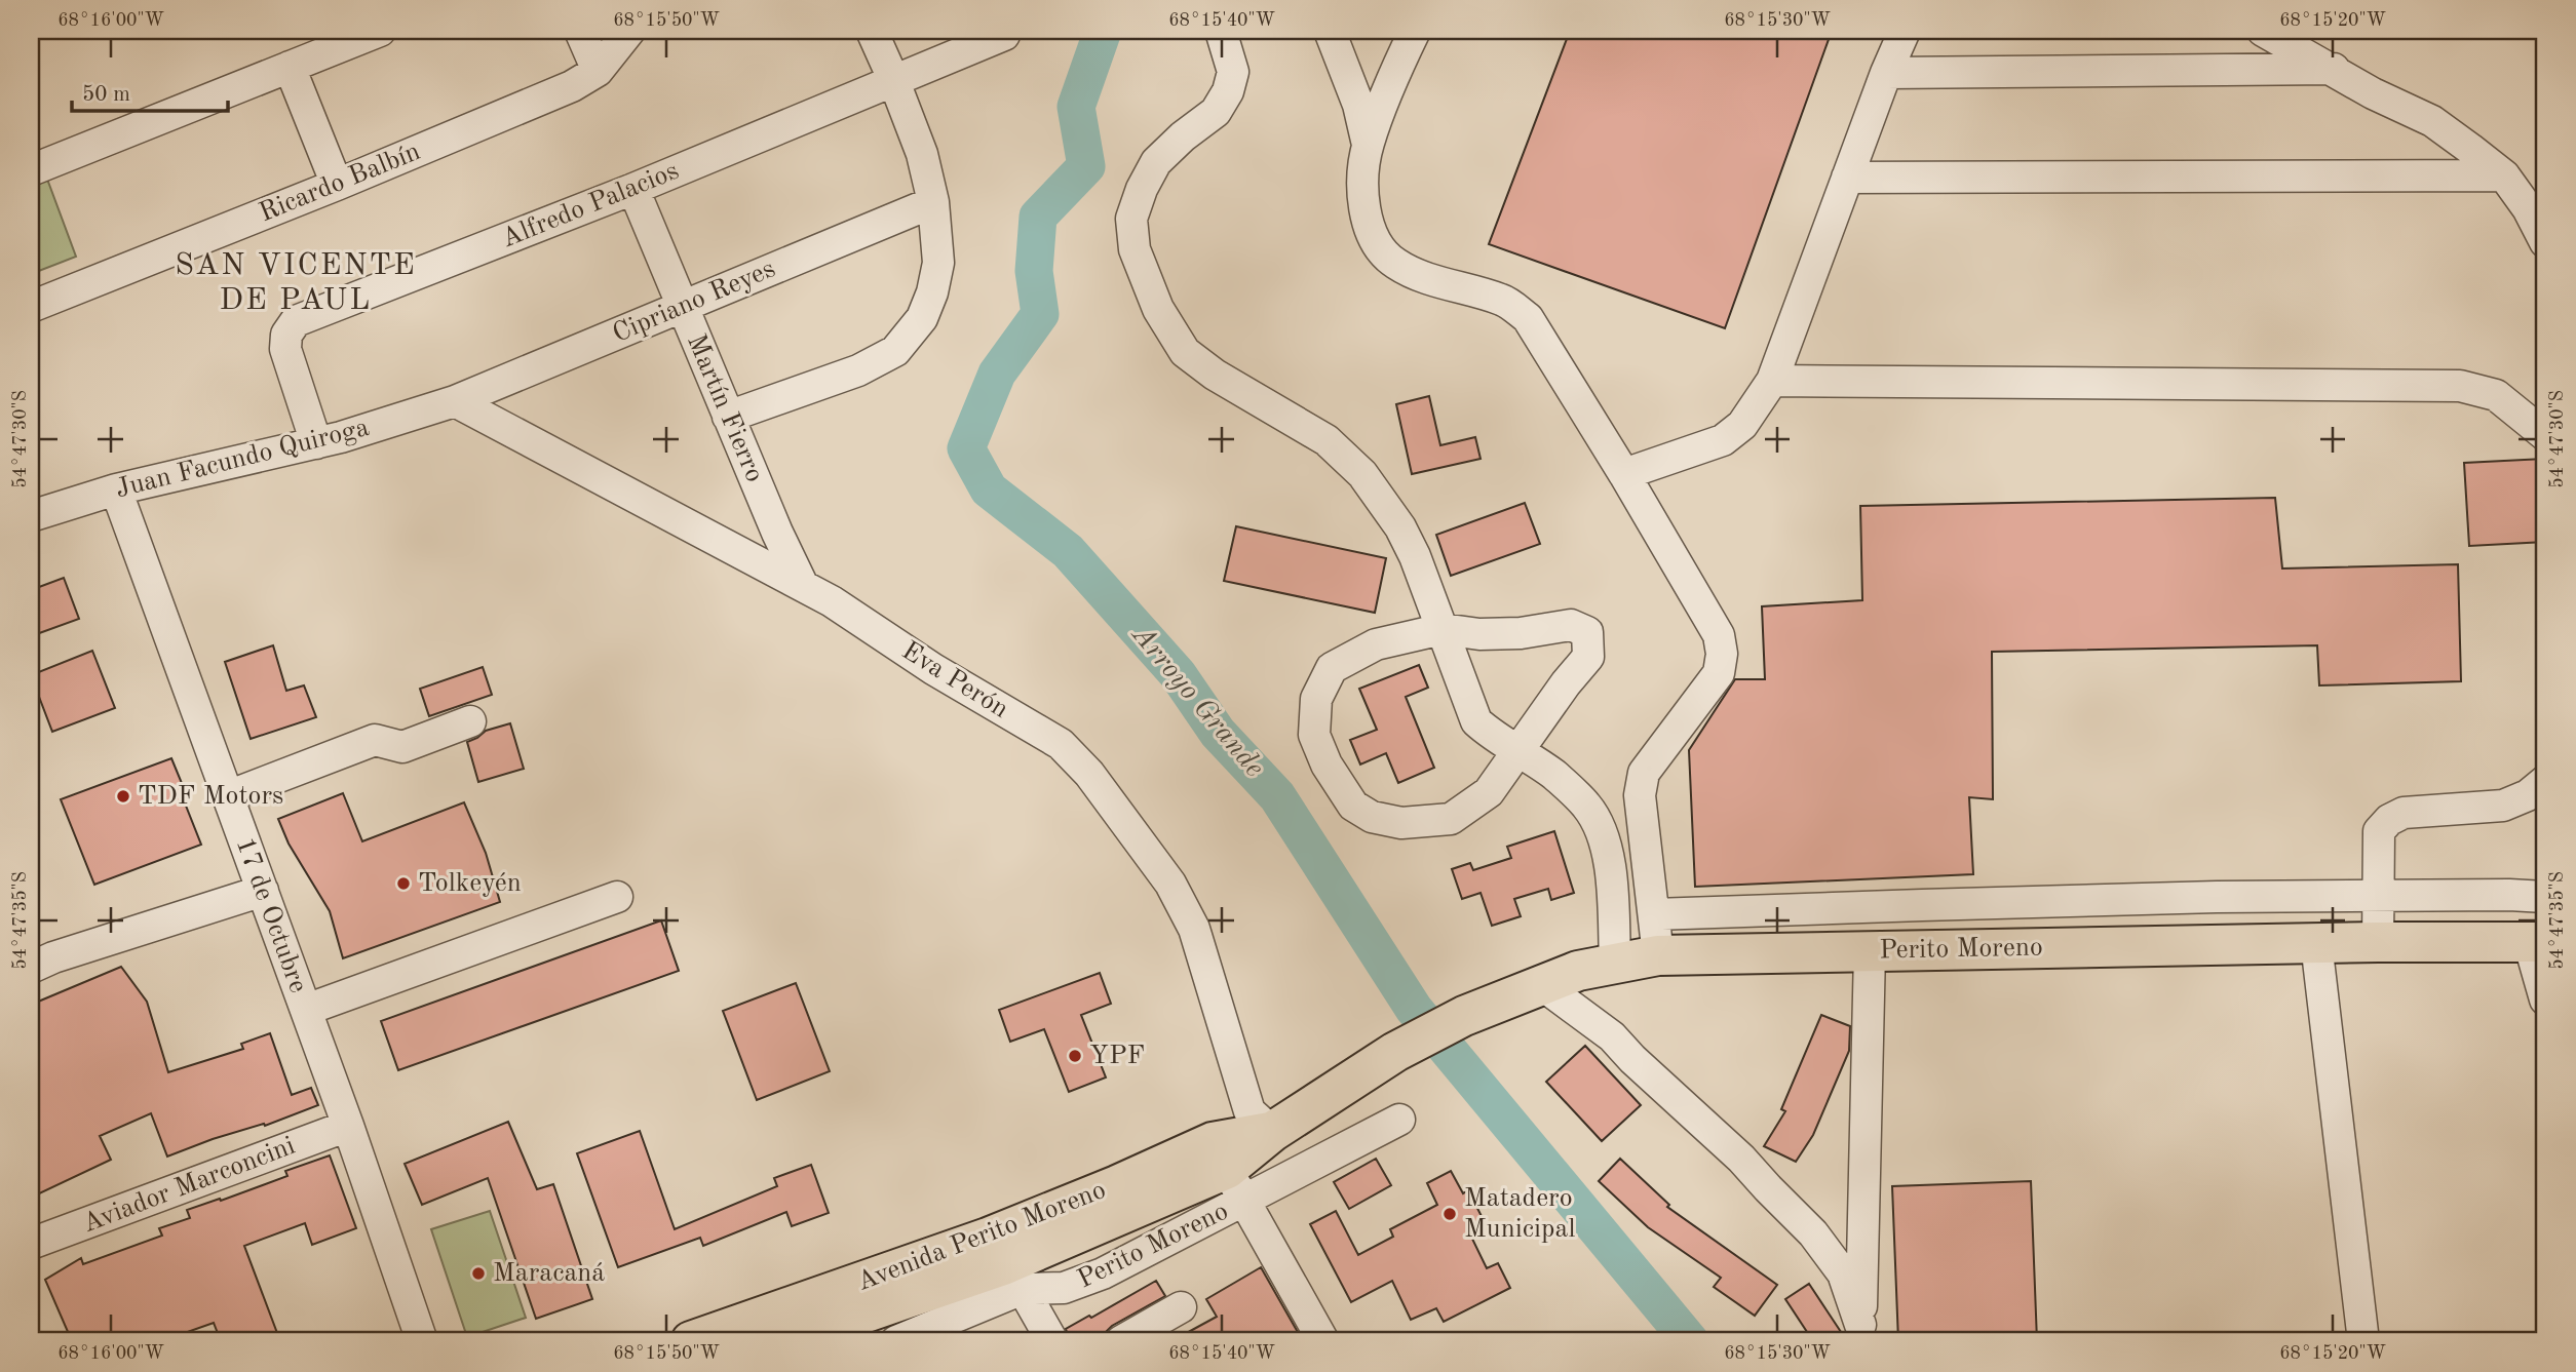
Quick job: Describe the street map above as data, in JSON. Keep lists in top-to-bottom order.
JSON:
{
  "streets": {
    "main road": ["Perito Moreno", "Avenida Perito Moreno"],
    "street": [
      "Ricardo Balbín",
      "Alfredo Palacios",
      "Cipriano Reyes",
      "Martín Fierro",
      "Juan Facundo Quiroga",
      "Eva Perón",
      "17 de Octubre",
      "Aviador Marconcini"
    ]
  },
  "crossings": [
    ["Alfredo Palacios", "Martín Fierro"],
    ["Alfredo Palacios", "Juan Facundo Quiroga"],
    ["Cipriano Reyes", "Martín Fierro"],
    ["Cipriano Reyes", "Juan Facundo Quiroga"],
    ["Cipriano Reyes", "Eva Perón"],
    ["Martín Fierro", "Eva Perón"],
    ["Juan Facundo Quiroga", "Eva Perón"],
    ["Juan Facundo Quiroga", "17 de Octubre"],
    ["Eva Perón", "Avenida Perito Moreno"],
    ["17 de Octubre", "Aviador Marconcini"],
    ["Perito Moreno", "Avenida Perito Moreno"]
  ],
  "districts": ["SAN VICENTE DE PAUL"],
  "water": ["Arroyo Grande"],
  "places": [
    "TDF Motors",
    "Tolkeyén",
    "YPF",
    "Matadero Municipal",
    "Maracaná"
  ],
  "scale_bar": "50 m",
  "coordinates": [
    "68°16'00\"W",
    "68°15'50\"W",
    "68°15'40\"W",
    "68°15'30\"W",
    "68°15'20\"W",
    "54°47'30\"S",
    "54°47'35\"S"
  ]
}
